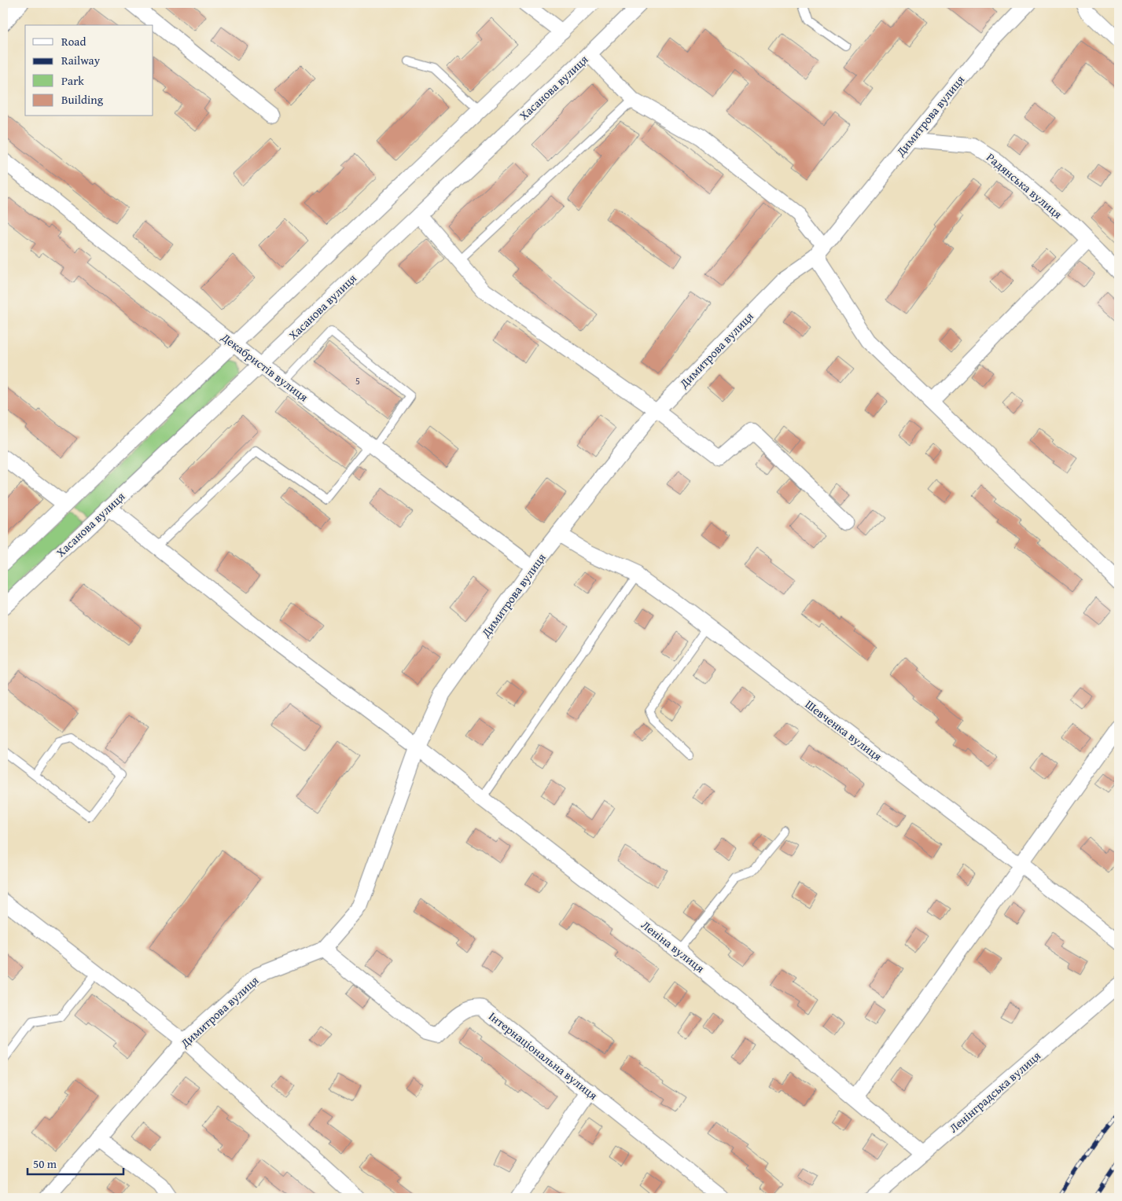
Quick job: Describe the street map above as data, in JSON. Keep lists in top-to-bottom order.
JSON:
{
  "streets": {
    "street": [
      "Хасанова вулиця",
      "Димитрова вулиця",
      "Радянська вулиця",
      "Декабристів вулиця",
      "Шевченка вулиця",
      "Леніна вулиця",
      "Інтернаціональна вулиця",
      "Ленінградська вулиця"
    ]
  },
  "crossings": [
    ["Хасанова вулиця", "Декабристів вулиця"],
    ["Хасанова вулиця", "Леніна вулиця"],
    ["Димитрова вулиця", "Радянська вулиця"],
    ["Димитрова вулиця", "Декабристів вулиця"],
    ["Димитрова вулиця", "Шевченка вулиця"],
    ["Димитрова вулиця", "Леніна вулиця"],
    ["Димитрова вулиця", "Інтернаціональна вулиця"],
    ["Леніна вулиця", "Ленінградська вулиця"]
  ],
  "house_numbers": ["5"],
  "legend": [
    "Road",
    "Railway",
    "Park",
    "Building"
  ],
  "scale_bar": "50 m"
}
